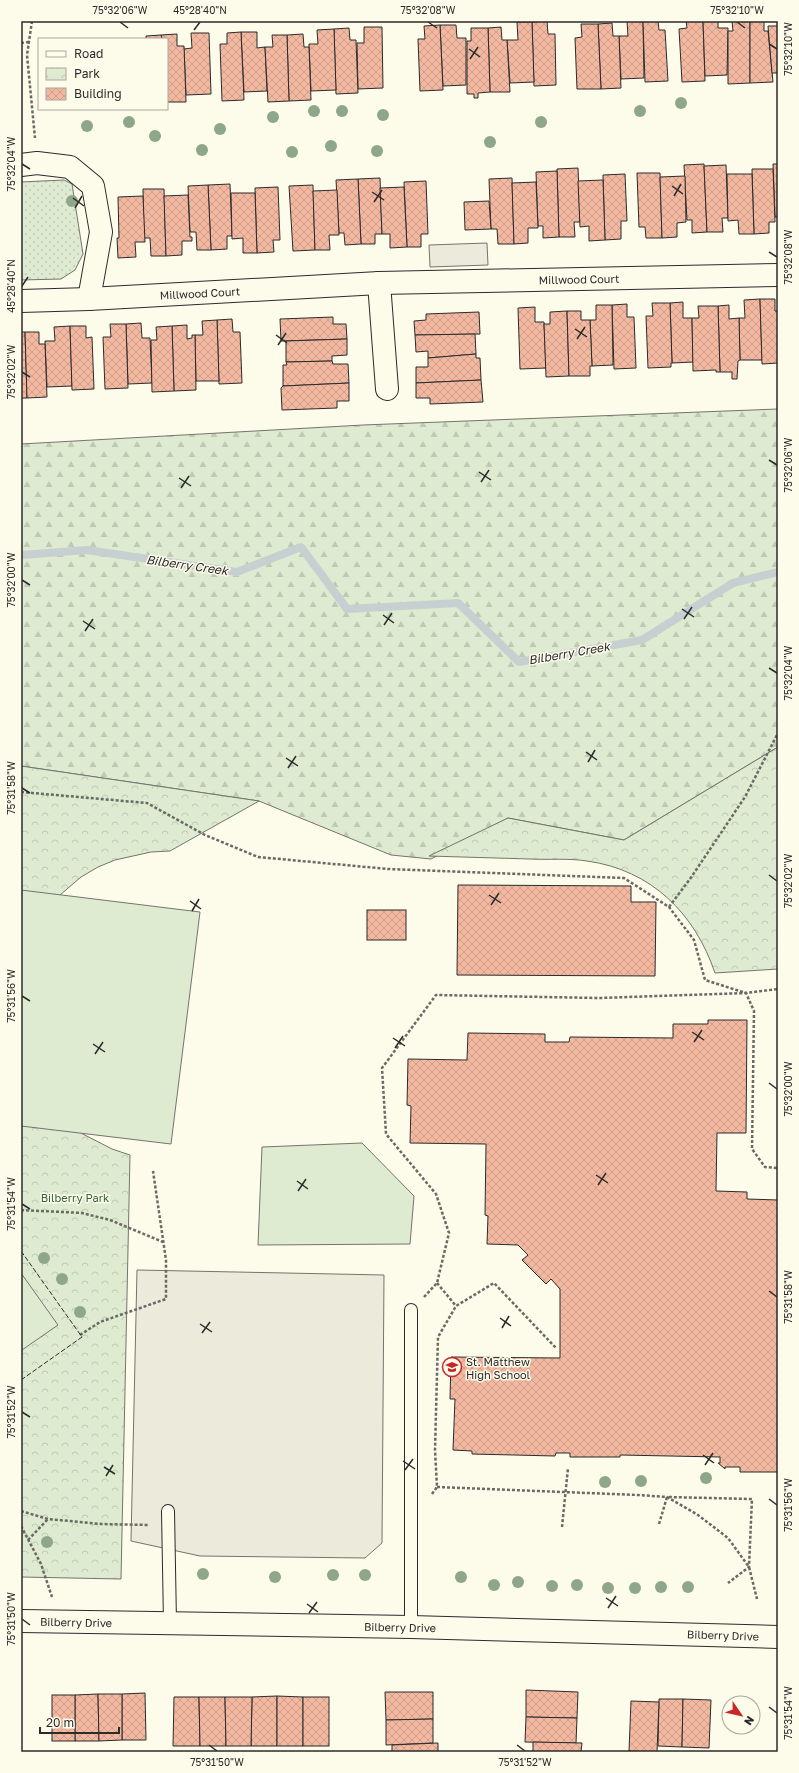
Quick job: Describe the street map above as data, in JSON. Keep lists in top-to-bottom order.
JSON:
{
  "streets": {
    "street": ["Millwood Court", "Bilberry Drive"]
  },
  "water": ["Bilberry Creek"],
  "parks": ["Bilberry Park"],
  "places": {
    "school or university": ["St. Matthew High School"]
  },
  "legend": ["Road", "Park", "Building"],
  "scale_bar": "20 m",
  "north": "bottom right",
  "coordinates": [
    "75°32'06\"W",
    "45°28'40\"N",
    "75°32'08\"W",
    "75°32'10\"W",
    "75°32'04\"W",
    "75°32'02\"W",
    "75°32'00\"W",
    "75°31'58\"W",
    "75°31'56\"W",
    "75°31'54\"W",
    "75°31'52\"W",
    "75°31'50\"W"
  ]
}
